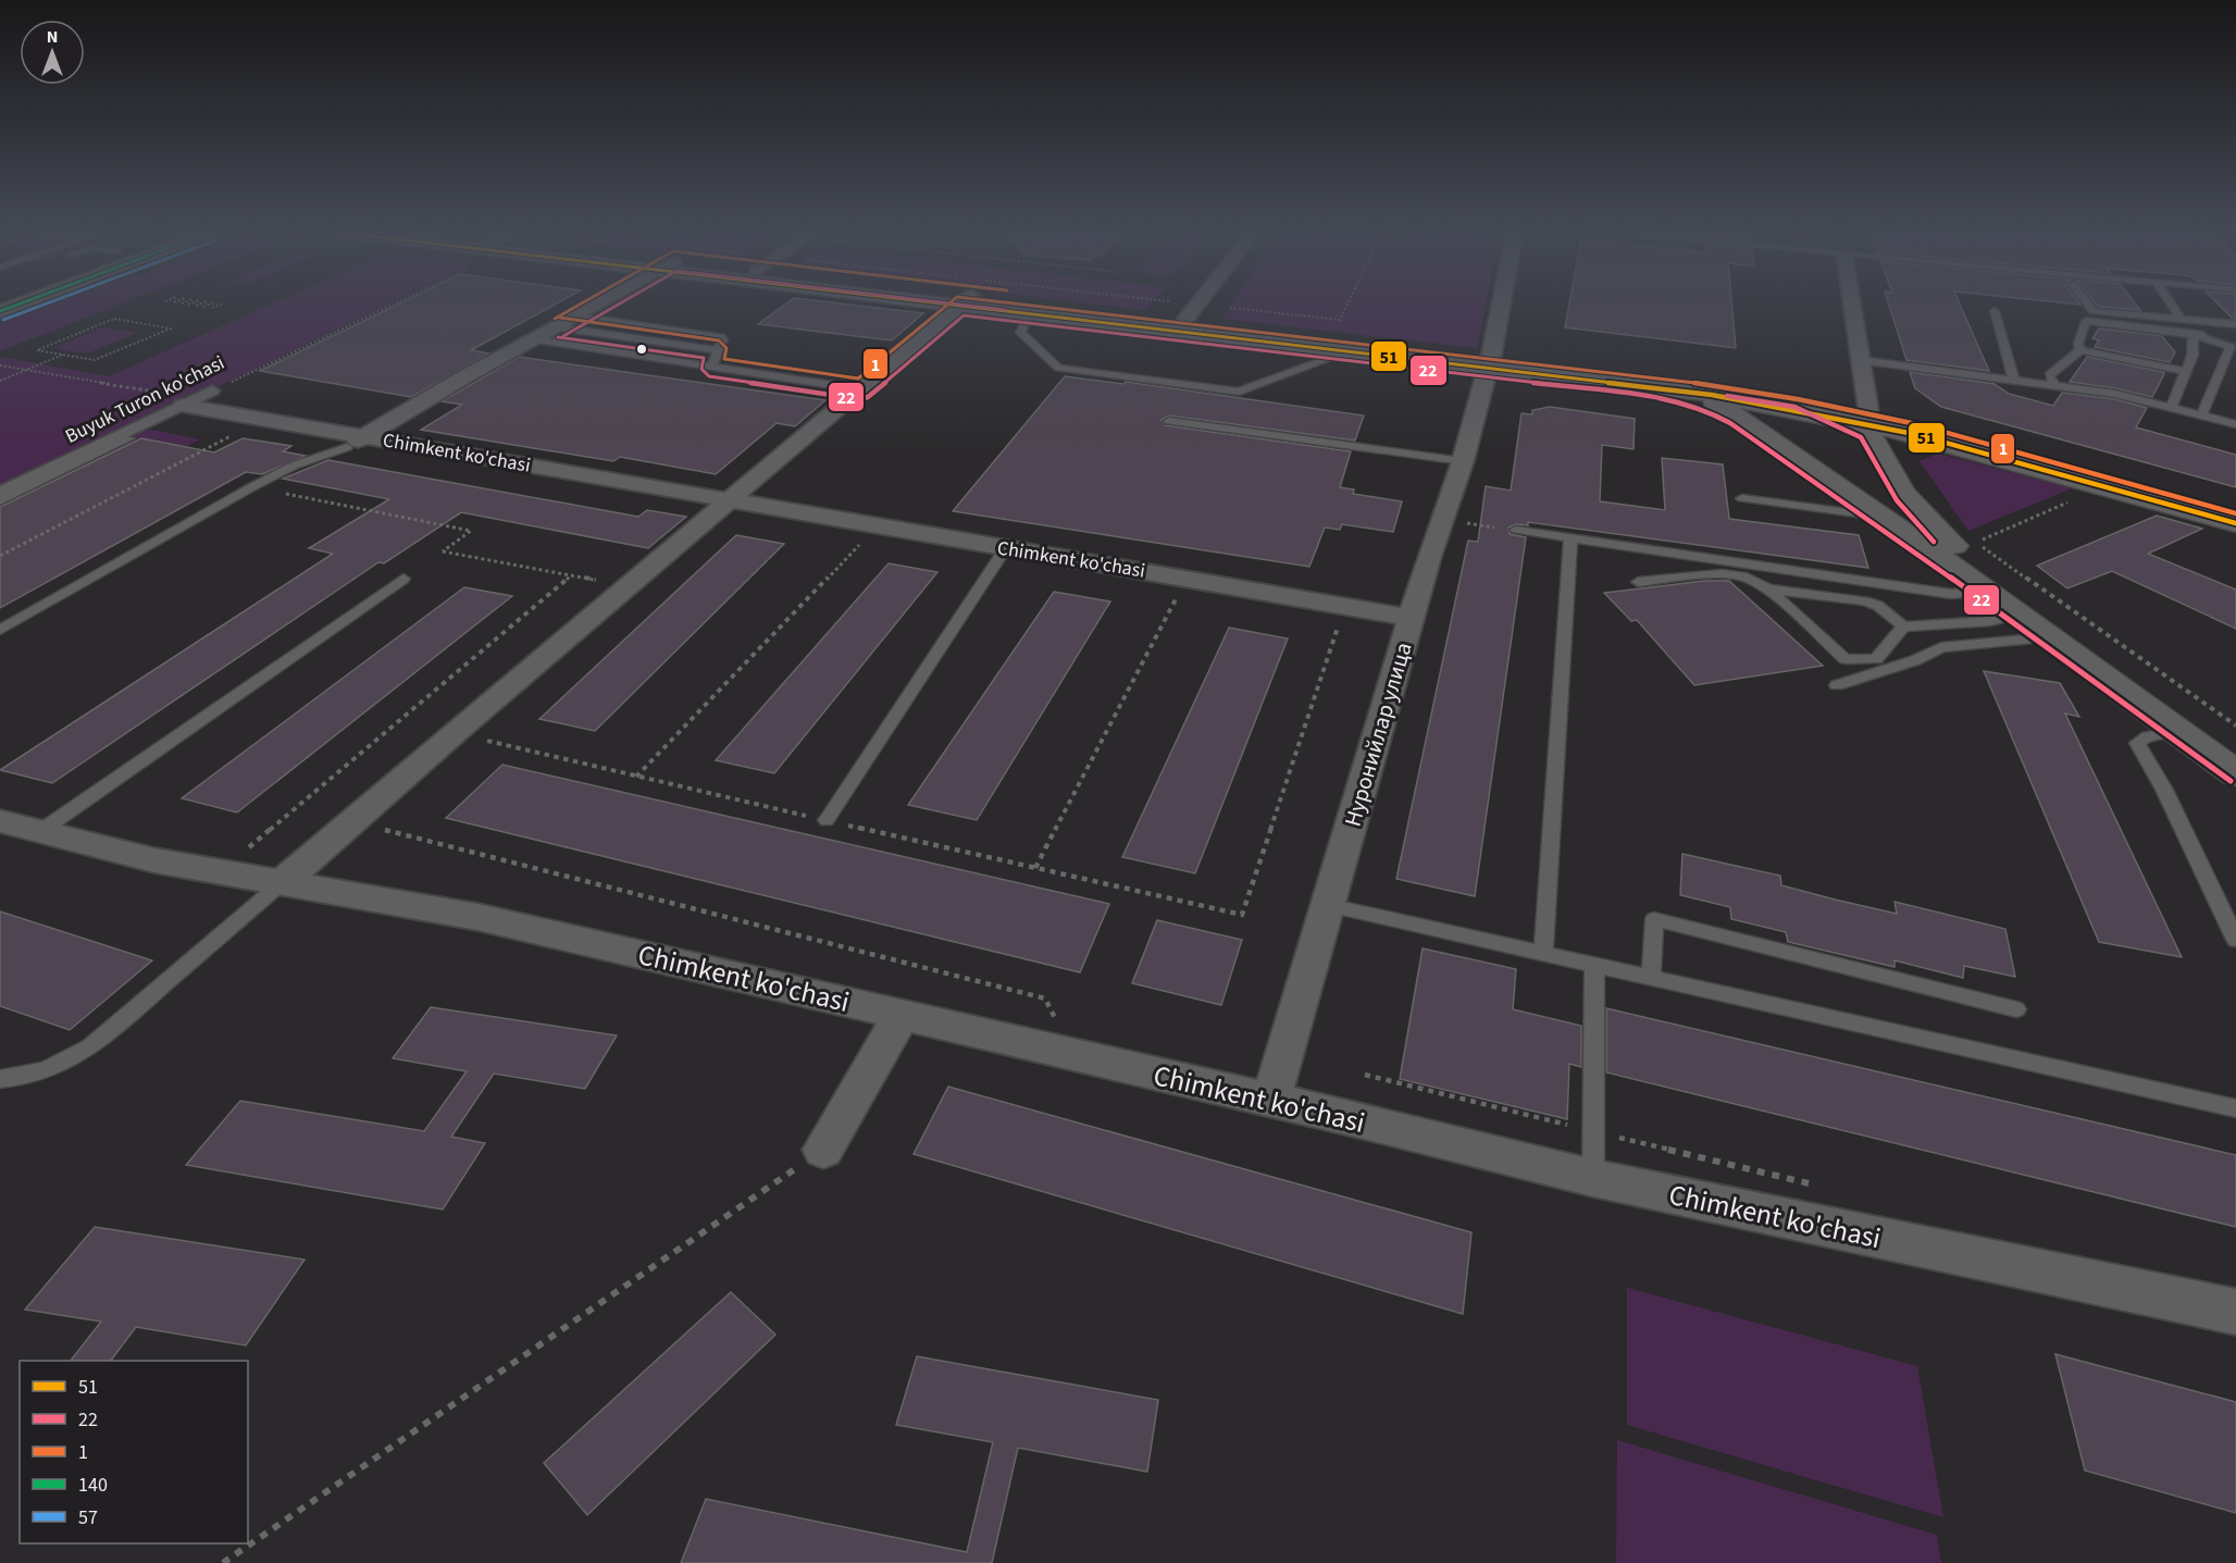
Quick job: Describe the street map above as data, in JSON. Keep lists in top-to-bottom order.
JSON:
{
  "streets": {
    "street": ["Buyuk Turon ko'chasi", "Chimkent ko'chasi", "Нуронийлар улица"]
  },
  "crossings": [
    ["Buyuk Turon ko'chasi", "Chimkent ko'chasi"],
    ["Chimkent ko'chasi", "Нуронийлар улица"]
  ],
  "lines": [
    "transit line 51",
    "transit line 22",
    "transit line 1",
    "transit line 140",
    "transit line 57"
  ],
  "legend": [
    "51",
    "22",
    "1",
    "140",
    "57"
  ],
  "north": "top"
}
